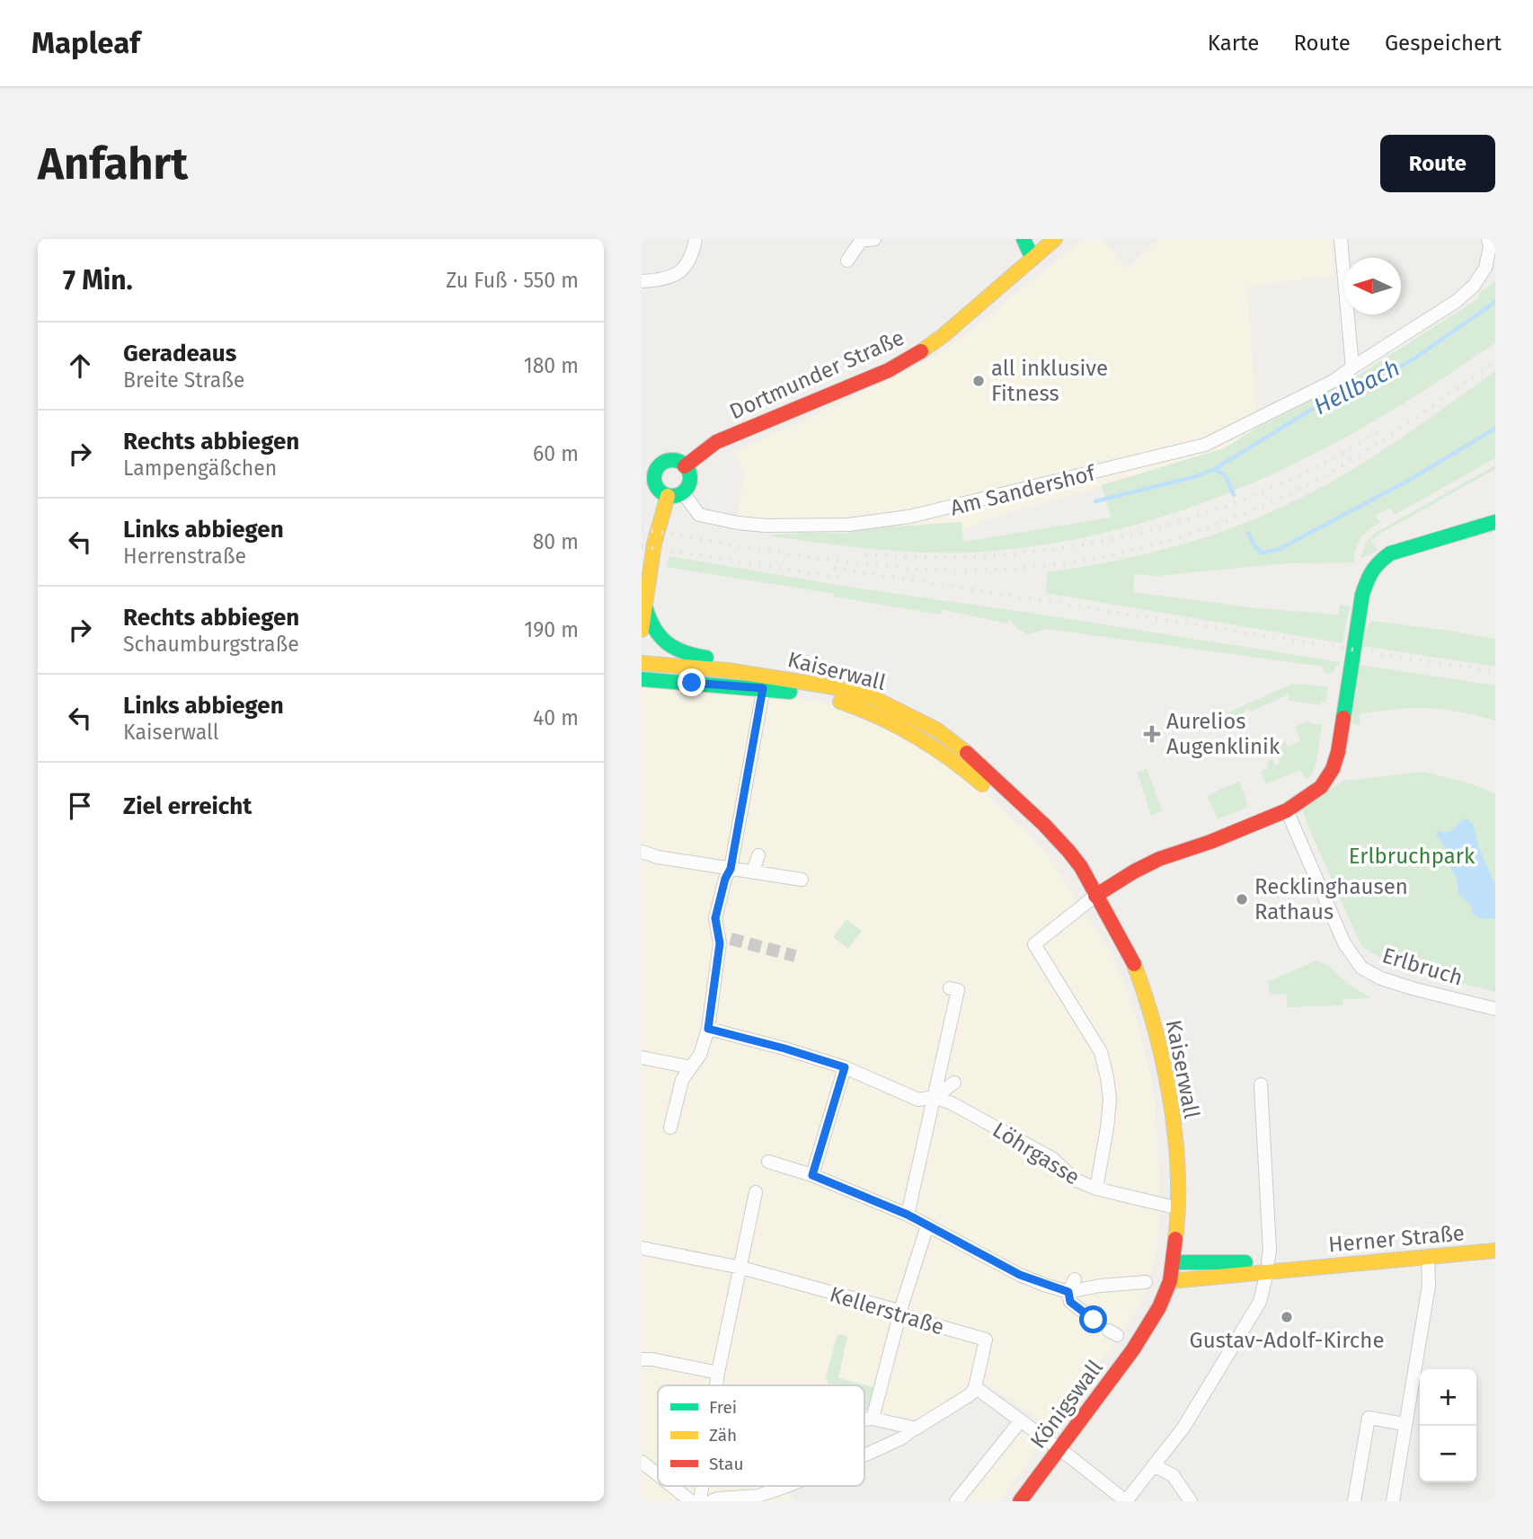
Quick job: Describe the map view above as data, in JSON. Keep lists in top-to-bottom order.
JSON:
{
  "streets": {
    "main road": [
      "Dortmunder Straße",
      "Kaiserwall",
      "Herner Straße",
      "Königswall"
    ],
    "street": [
      "Am Sandershof",
      "Erlbruch",
      "Löhrgasse",
      "Kellerstraße"
    ]
  },
  "crossings": [
    ["Dortmunder Straße", "Am Sandershof"],
    ["Kaiserwall", "Löhrgasse"],
    ["Kaiserwall", "Herner Straße"],
    ["Kaiserwall", "Königswall"],
    ["Herner Straße", "Königswall"]
  ],
  "water": ["Hellbach"],
  "parks": ["Erlbruchpark"],
  "places": {
    "other": ["all inklusive Fitness", "Recklinghausen Rathaus", "Gustav-Adolf-Kirche"],
    "health": ["Aurelios Augenklinik"]
  },
  "legend": ["Frei", "Zäh", "Stau"],
  "north": "left",
  "page": {
    "header": "Mapleaf",
    "nav": ["Karte", "Route", "Gespeichert"],
    "buttons": "Route",
    "title": "Anfahrt",
    "heading": ["7 Min.", "Zu Fuß · 550 m"],
    "list": [
      ["Geradeaus", "Breite Straße", "180 m"],
      ["Rechts abbiegen", "Lampengäßchen", "60 m"],
      ["Links abbiegen", "Herrenstraße", "80 m"],
      ["Rechts abbiegen", "Schaumburgstraße", "190 m"],
      ["Links abbiegen", "Kaiserwall", "40 m"],
      "Ziel erreicht"
    ],
    "map_buttons": ["+", "−"]
  }
}
